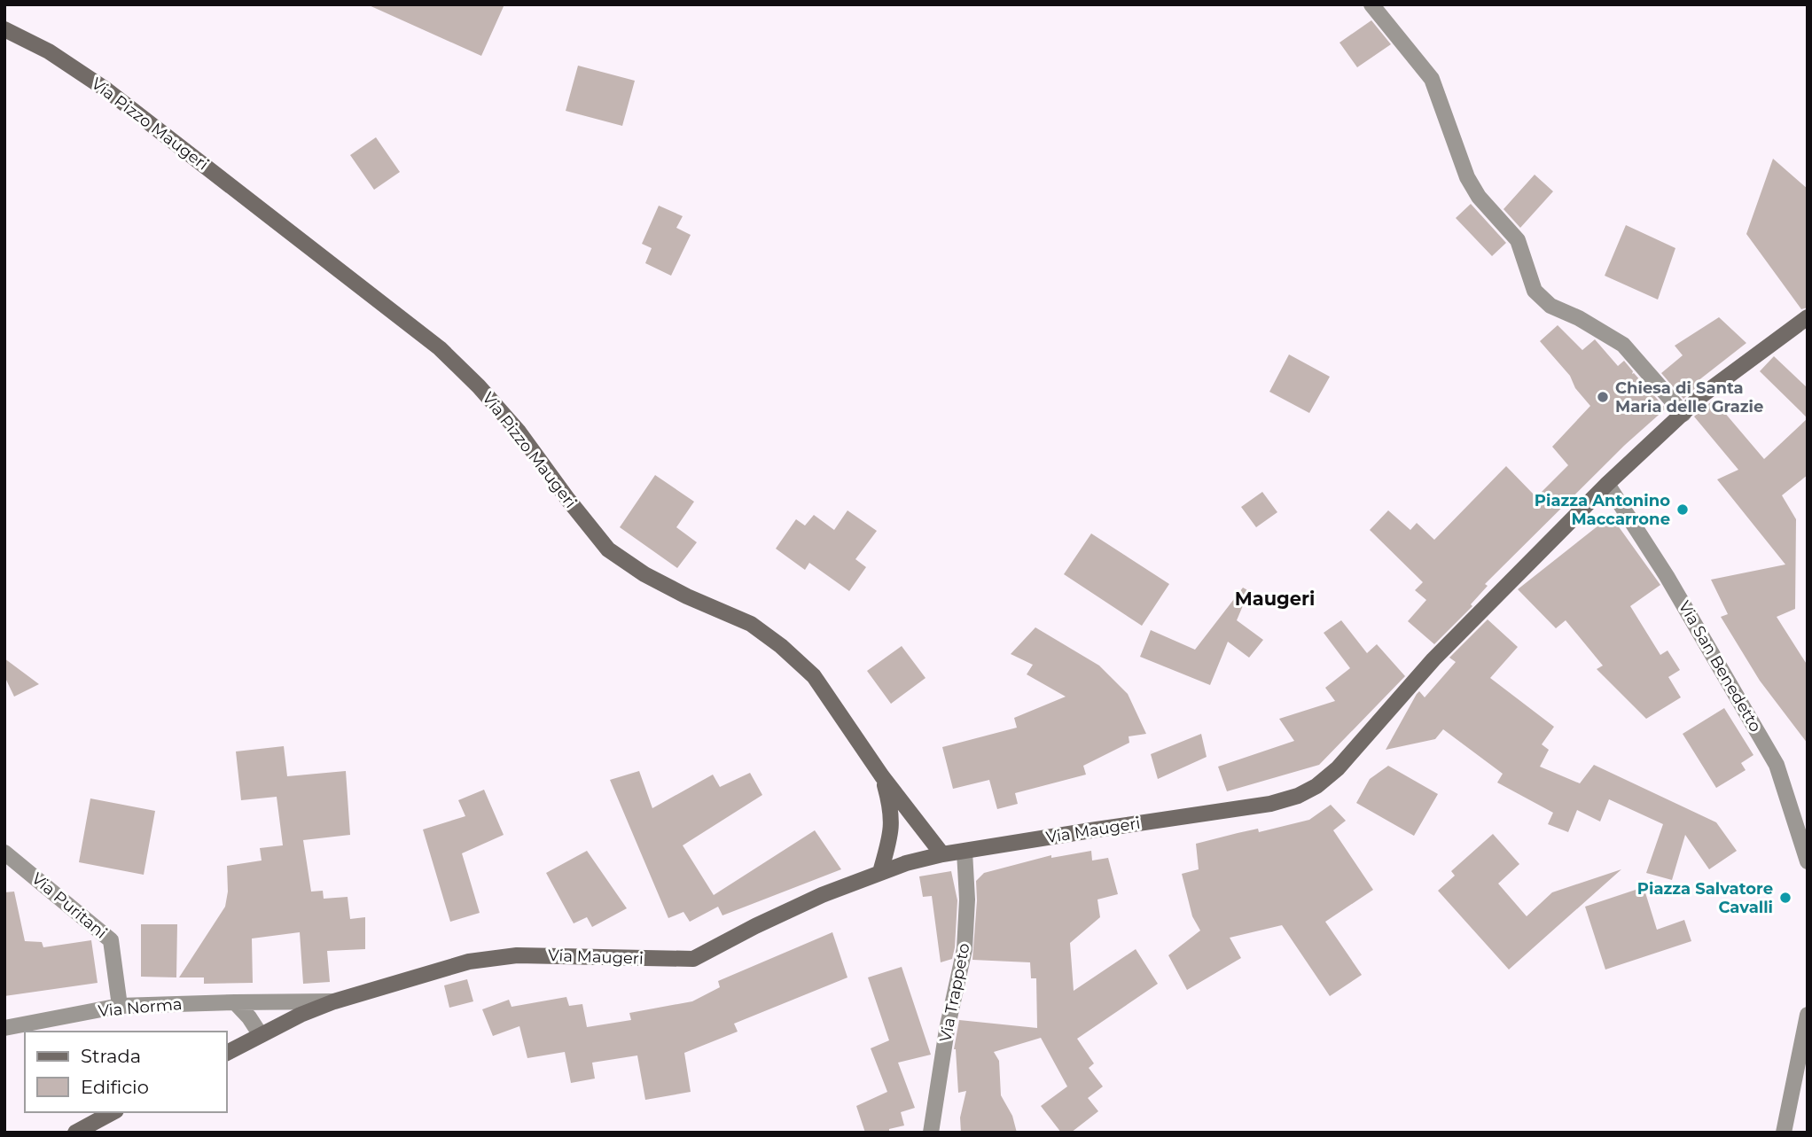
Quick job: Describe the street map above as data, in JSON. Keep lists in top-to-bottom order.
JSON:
{
  "streets": {
    "street": [
      "Via Pizzo Maugeri",
      "Via San Benedetto",
      "Via Maugeri",
      "Via Puritani",
      "Via Trappeto",
      "Via Norma"
    ]
  },
  "crossings": [
    ["Via Pizzo Maugeri", "Via Maugeri"],
    ["Via San Benedetto", "Via Maugeri"],
    ["Via Maugeri", "Via Trappeto"],
    ["Via Maugeri", "Via Norma"],
    ["Via Puritani", "Via Norma"]
  ],
  "districts": ["Maugeri"],
  "places": ["Chiesa di Santa Maria delle Grazie", "Piazza Antonino Maccarrone", "Piazza Salvatore Cavalli"],
  "legend": ["Strada", "Edificio"]
}
